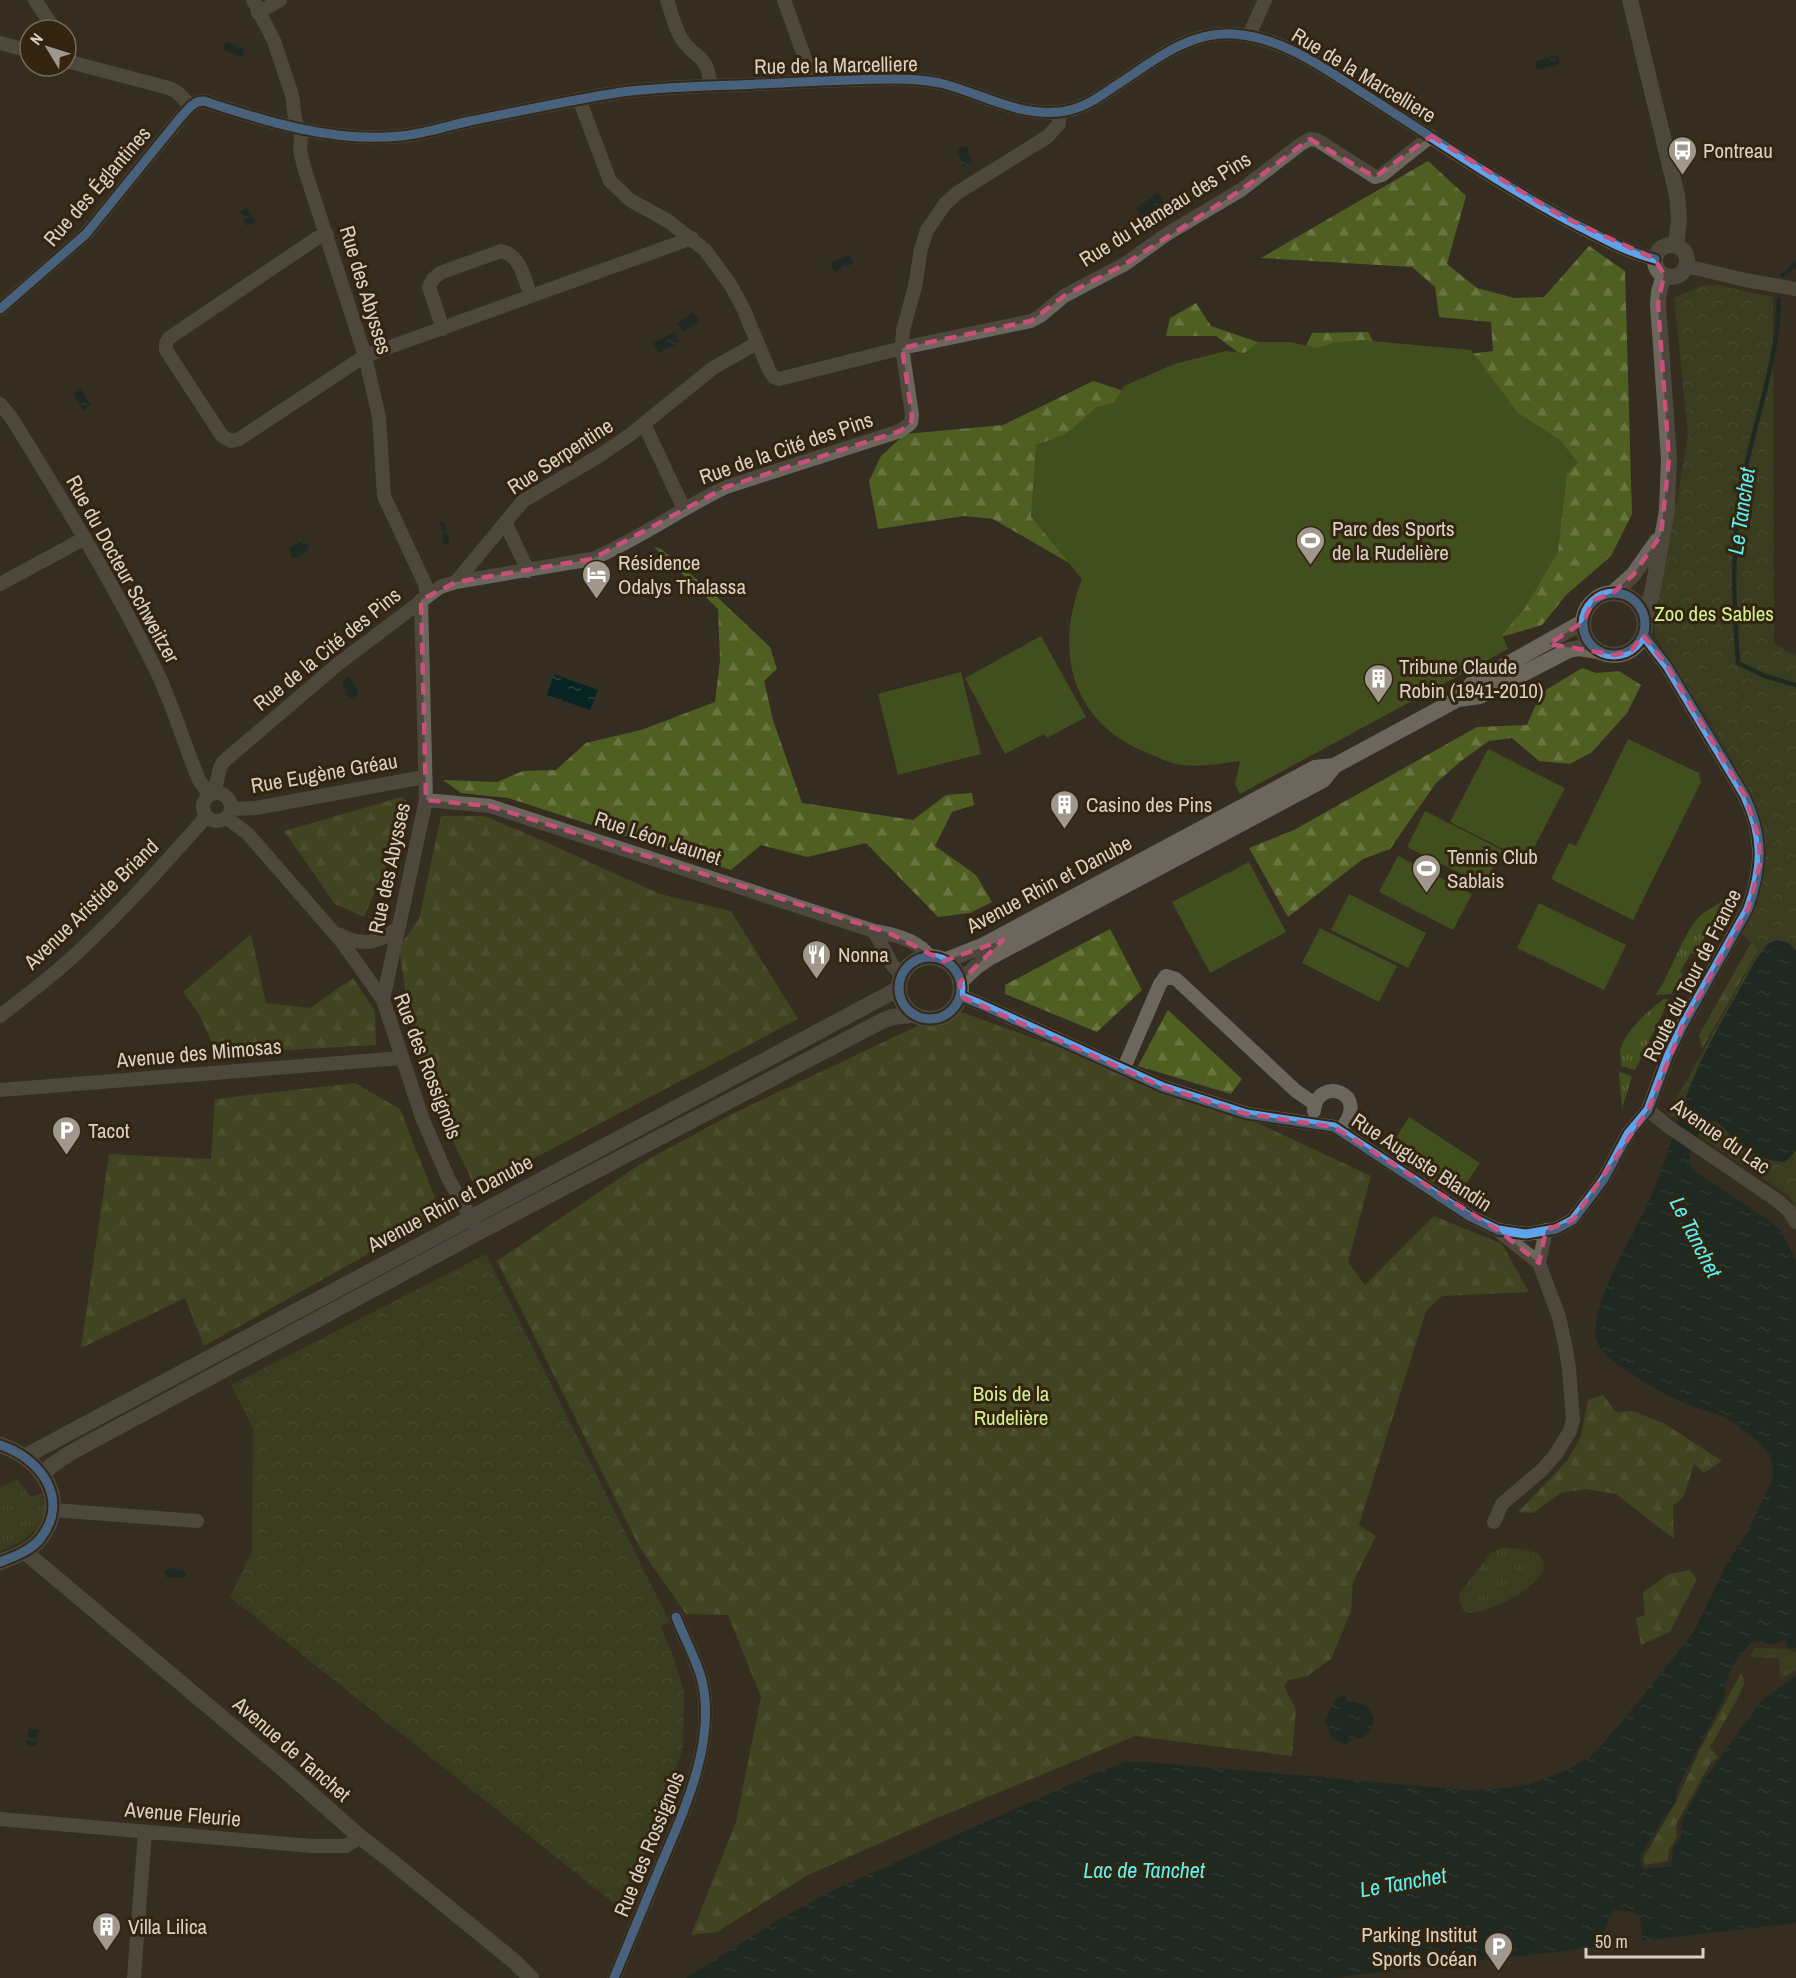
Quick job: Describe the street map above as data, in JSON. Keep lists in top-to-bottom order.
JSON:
{
  "streets": {
    "street": [
      "Rue de la Marcelliere",
      "Rue des Églantines",
      "Rue du Hameau des Pins",
      "Rue des Abysses",
      "Rue de la Cité des Pins",
      "Rue Serpentine",
      "Rue du Docteur Schweitzer",
      "Rue Eugène Gréau",
      "Rue Léon Jaunet",
      "Avenue Rhin et Danube",
      "Avenue Aristide Briand",
      "Route du Tour de France",
      "Avenue des Mimosas",
      "Rue des Rossignols",
      "Avenue du Lac",
      "Rue Auguste Blandin",
      "Avenue de Tanchet",
      "Avenue Fleurie"
    ]
  },
  "crossings": [
    ["Rue de la Marcelliere", "Rue des Églantines"],
    ["Rue de la Marcelliere", "Rue du Hameau des Pins"],
    ["Rue de la Marcelliere", "Rue des Abysses"],
    ["Rue de la Marcelliere", "Rue de la Cité des Pins"],
    ["Rue du Hameau des Pins", "Rue de la Cité des Pins"],
    ["Rue des Abysses", "Rue de la Cité des Pins"],
    ["Rue des Abysses", "Rue Eugène Gréau"],
    ["Rue des Abysses", "Rue Léon Jaunet"],
    ["Rue des Abysses", "Rue des Rossignols"],
    ["Rue de la Cité des Pins", "Rue Serpentine"],
    ["Rue de la Cité des Pins", "Rue du Docteur Schweitzer"],
    ["Rue de la Cité des Pins", "Rue Eugène Gréau"],
    ["Rue de la Cité des Pins", "Avenue Aristide Briand"],
    ["Rue de la Cité des Pins", "Rue des Rossignols"],
    ["Rue du Docteur Schweitzer", "Rue Eugène Gréau"],
    ["Rue du Docteur Schweitzer", "Avenue Aristide Briand"],
    ["Rue du Docteur Schweitzer", "Rue des Rossignols"],
    ["Rue Eugène Gréau", "Avenue Aristide Briand"],
    ["Rue Eugène Gréau", "Rue des Rossignols"],
    ["Rue Léon Jaunet", "Avenue Rhin et Danube"],
    ["Rue Léon Jaunet", "Rue Auguste Blandin"],
    ["Avenue Rhin et Danube", "Route du Tour de France"],
    ["Avenue Rhin et Danube", "Rue des Rossignols"],
    ["Avenue Rhin et Danube", "Rue Auguste Blandin"],
    ["Avenue Aristide Briand", "Rue des Rossignols"],
    ["Route du Tour de France", "Avenue du Lac"],
    ["Route du Tour de France", "Rue Auguste Blandin"],
    ["Avenue des Mimosas", "Rue des Rossignols"],
    ["Avenue du Lac", "Rue Auguste Blandin"],
    ["Avenue de Tanchet", "Avenue Fleurie"]
  ],
  "water": ["Le Tanchet", "Lac de Tanchet"],
  "parks": ["Zoo des Sables", "Bois de la Rudelière"],
  "places": {
    "bus stop": ["Pontreau"],
    "sports": ["Parc des Sports de la Rudelière", "Tennis Club Sablais"],
    "hotel": ["Résidence Odalys Thalassa"],
    "building": ["Tribune Claude Robin (1941-2010)", "Casino des Pins", "Villa Lilica"],
    "restaurant": ["Nonna"],
    "parking": ["Tacot", "Parking Institut Sports Océan"]
  },
  "scale_bar": "50 m",
  "north": "top left"
}
